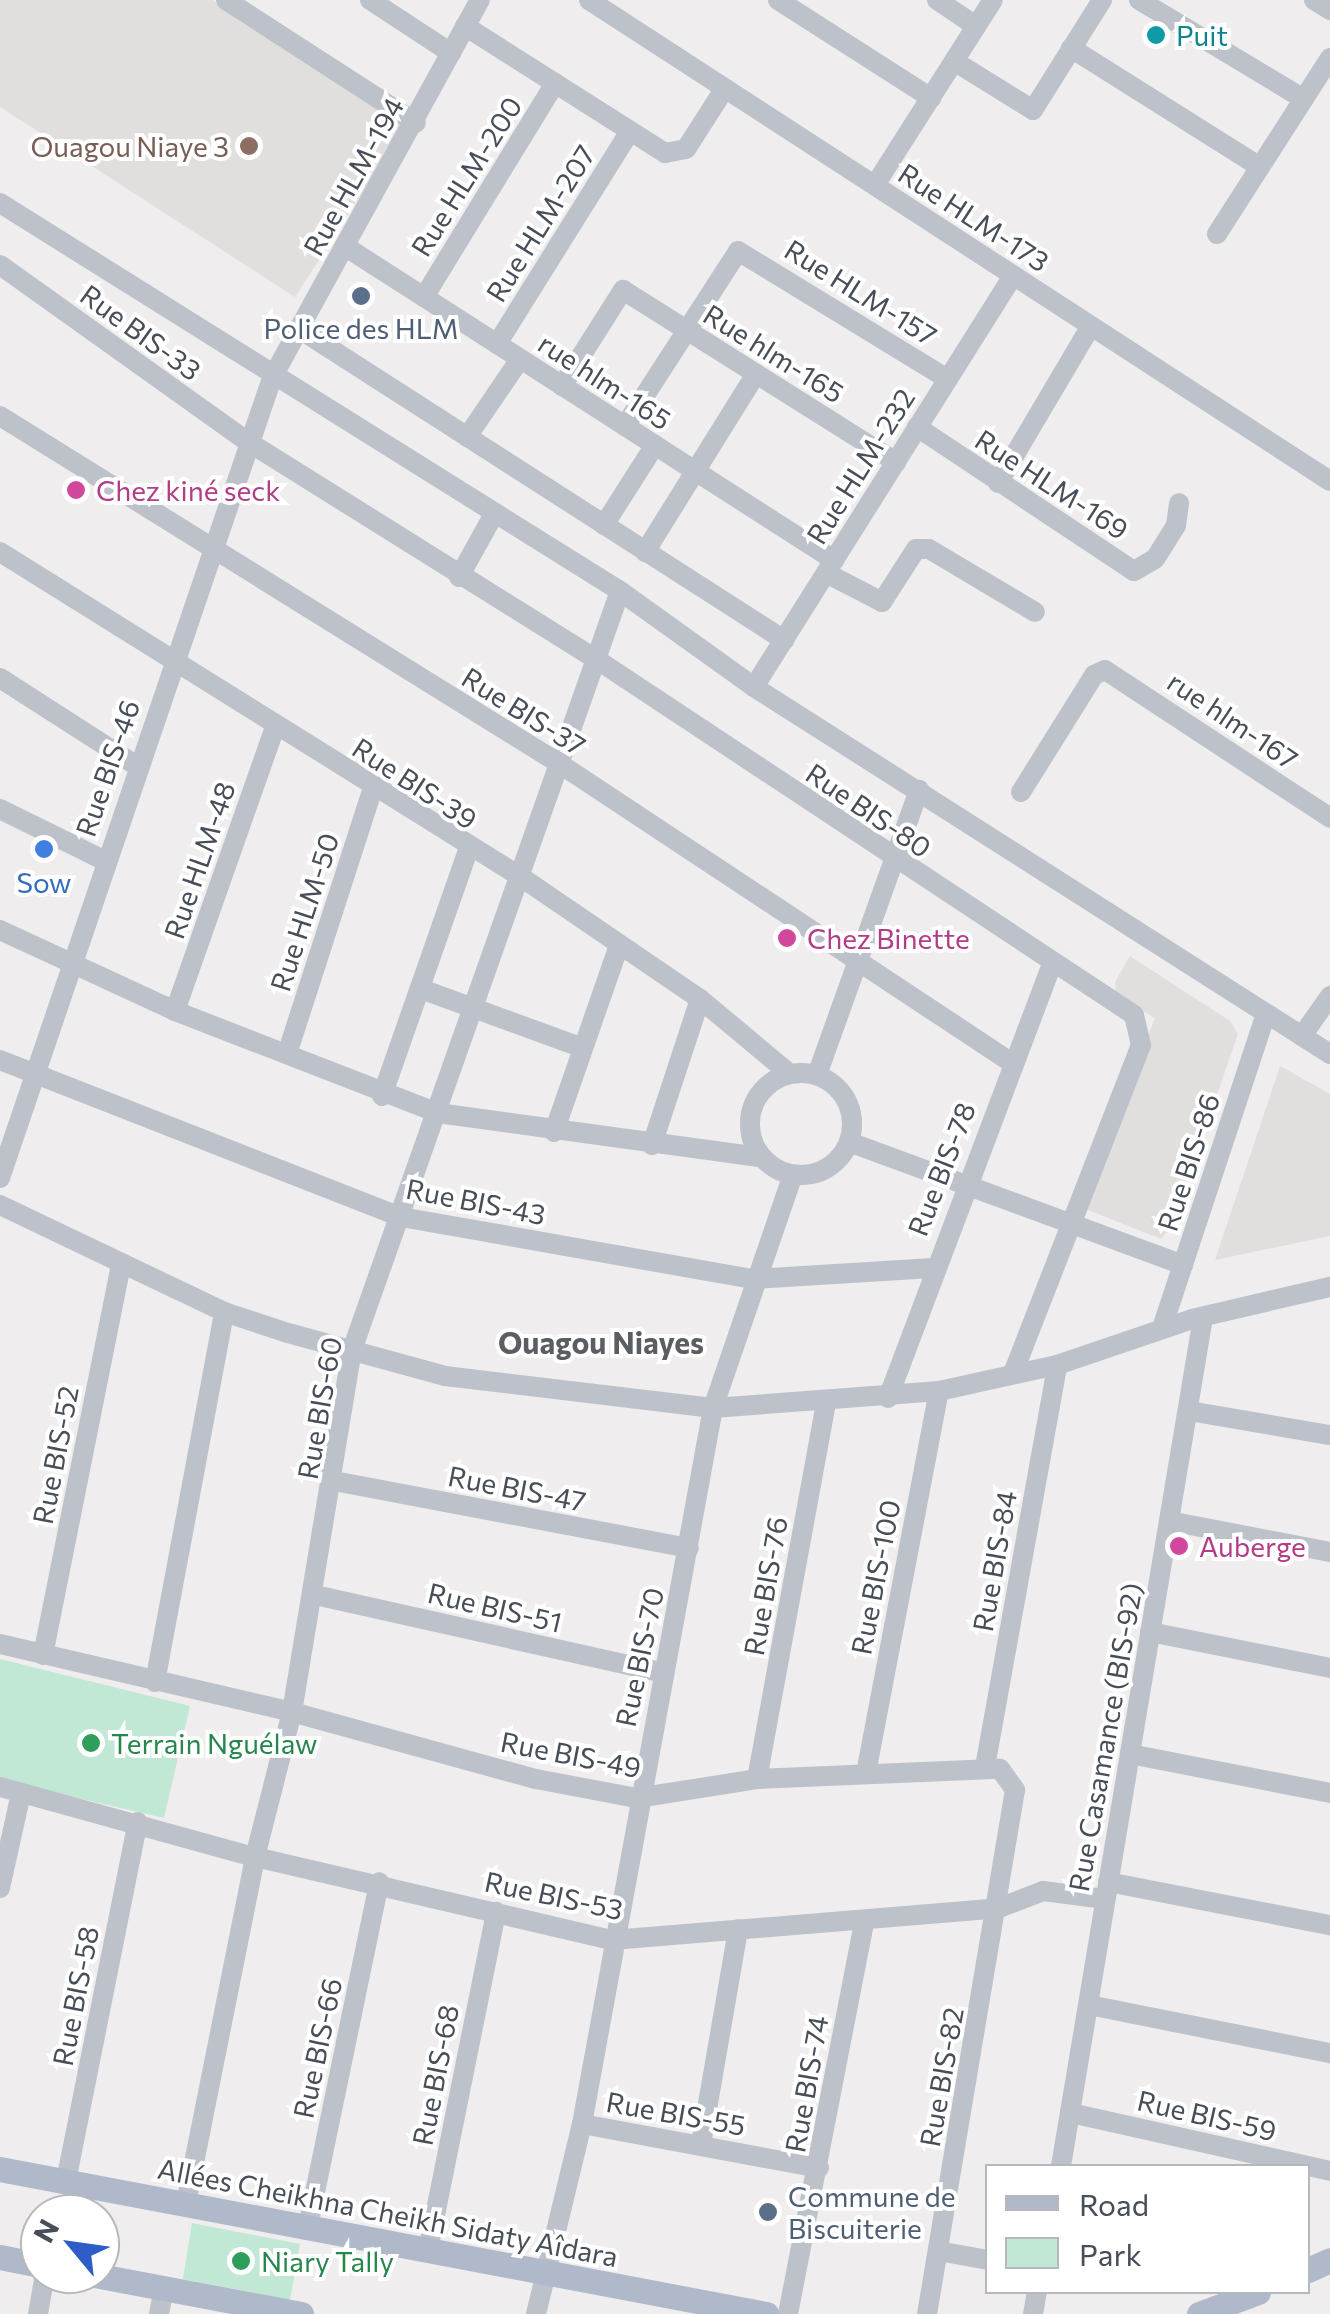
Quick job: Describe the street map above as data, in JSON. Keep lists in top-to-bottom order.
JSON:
{
  "streets": {
    "main road": ["Allées Cheikhna Cheikh Sidaty Aîdara"],
    "street": [
      "Rue HLM-194",
      "Rue HLM-200",
      "Rue HLM-173",
      "Rue HLM-207",
      "Rue HLM-157",
      "Rue BIS-33",
      "Rue hlm-165",
      "rue hlm-165",
      "Rue HLM-232",
      "Rue HLM-169",
      "Rue BIS-37",
      "rue hlm-167",
      "Rue BIS-46",
      "Rue BIS-39",
      "Rue BIS-80",
      "Rue HLM-48",
      "Rue HLM-50",
      "Rue BIS-86",
      "Rue BIS-78",
      "Rue BIS-43",
      "Rue BIS-60",
      "Rue BIS-52",
      "Rue BIS-47",
      "Rue BIS-84",
      "Rue BIS-100",
      "Rue BIS-76",
      "Rue BIS-51",
      "Rue BIS-70",
      "Rue Casamance (BIS-92)",
      "Rue BIS-49",
      "Rue BIS-53",
      "Rue BIS-58",
      "Rue BIS-66",
      "Rue BIS-68",
      "Rue BIS-82",
      "Rue BIS-74",
      "Rue BIS-55",
      "Rue BIS-59"
    ]
  },
  "crossings": [
    ["Rue HLM-194", "rue hlm-165"],
    ["Rue HLM-194", "Rue BIS-46"],
    ["Rue HLM-200", "rue hlm-165"],
    ["Rue HLM-173", "Rue HLM-232"],
    ["Rue HLM-207", "rue hlm-165"],
    ["Rue HLM-157", "Rue hlm-165"],
    ["Rue HLM-157", "Rue HLM-232"],
    ["Rue BIS-33", "Rue BIS-46"],
    ["Rue BIS-33", "Rue BIS-80"],
    ["Rue hlm-165", "rue hlm-165"],
    ["Rue hlm-165", "Rue HLM-232"],
    ["rue hlm-165", "Rue HLM-232"],
    ["Rue HLM-232", "Rue HLM-169"],
    ["Rue BIS-37", "Rue BIS-46"],
    ["Rue BIS-37", "Rue BIS-78"],
    ["Rue BIS-37", "Rue BIS-60"],
    ["Rue BIS-46", "Rue BIS-39"],
    ["Rue BIS-46", "Rue BIS-80"],
    ["Rue BIS-46", "Rue BIS-43"],
    ["Rue BIS-39", "Rue HLM-48"],
    ["Rue BIS-39", "Rue HLM-50"],
    ["Rue BIS-39", "Rue BIS-60"],
    ["Rue BIS-39", "Rue BIS-70"],
    ["Rue BIS-80", "Rue BIS-78"],
    ["Rue BIS-80", "Rue BIS-60"],
    ["Rue BIS-78", "Rue BIS-43"],
    ["Rue BIS-43", "Rue BIS-60"],
    ["Rue BIS-43", "Rue BIS-70"],
    ["Rue BIS-60", "Rue BIS-47"],
    ["Rue BIS-60", "Rue BIS-51"],
    ["Rue BIS-60", "Rue BIS-49"],
    ["Rue BIS-60", "Rue BIS-53"],
    ["Rue BIS-60", "Allées Cheikhna Cheikh Sidaty Aîdara"],
    ["Rue BIS-52", "Rue BIS-49"],
    ["Rue BIS-47", "Rue BIS-70"],
    ["Rue BIS-84", "Rue BIS-49"],
    ["Rue BIS-100", "Rue BIS-49"],
    ["Rue BIS-76", "Rue BIS-49"],
    ["Rue BIS-51", "Rue BIS-70"],
    ["Rue BIS-70", "Rue BIS-49"],
    ["Rue BIS-70", "Rue BIS-53"],
    ["Rue BIS-70", "Rue BIS-55"],
    ["Rue BIS-70", "Allées Cheikhna Cheikh Sidaty Aîdara"],
    ["Rue Casamance (BIS-92)", "Rue BIS-53"],
    ["Rue Casamance (BIS-92)", "Rue BIS-59"],
    ["Rue BIS-53", "Rue BIS-58"],
    ["Rue BIS-53", "Rue BIS-66"],
    ["Rue BIS-53", "Rue BIS-68"],
    ["Rue BIS-53", "Rue BIS-82"],
    ["Rue BIS-53", "Rue BIS-74"],
    ["Rue BIS-58", "Allées Cheikhna Cheikh Sidaty Aîdara"],
    ["Rue BIS-66", "Allées Cheikhna Cheikh Sidaty Aîdara"],
    ["Rue BIS-68", "Allées Cheikhna Cheikh Sidaty Aîdara"],
    ["Rue BIS-74", "Rue BIS-55"]
  ],
  "districts": ["Ouagou Niayes"],
  "places": [
    "Puit",
    "Ouagou Niaye 3",
    "Police des HLM",
    "Chez kiné seck",
    "Sow",
    "Chez Binette",
    "Auberge",
    "Terrain Nguélaw",
    "Commune de Biscuiterie",
    "Niary Tally"
  ],
  "legend": ["Road", "Park"],
  "north": "top left"
}
